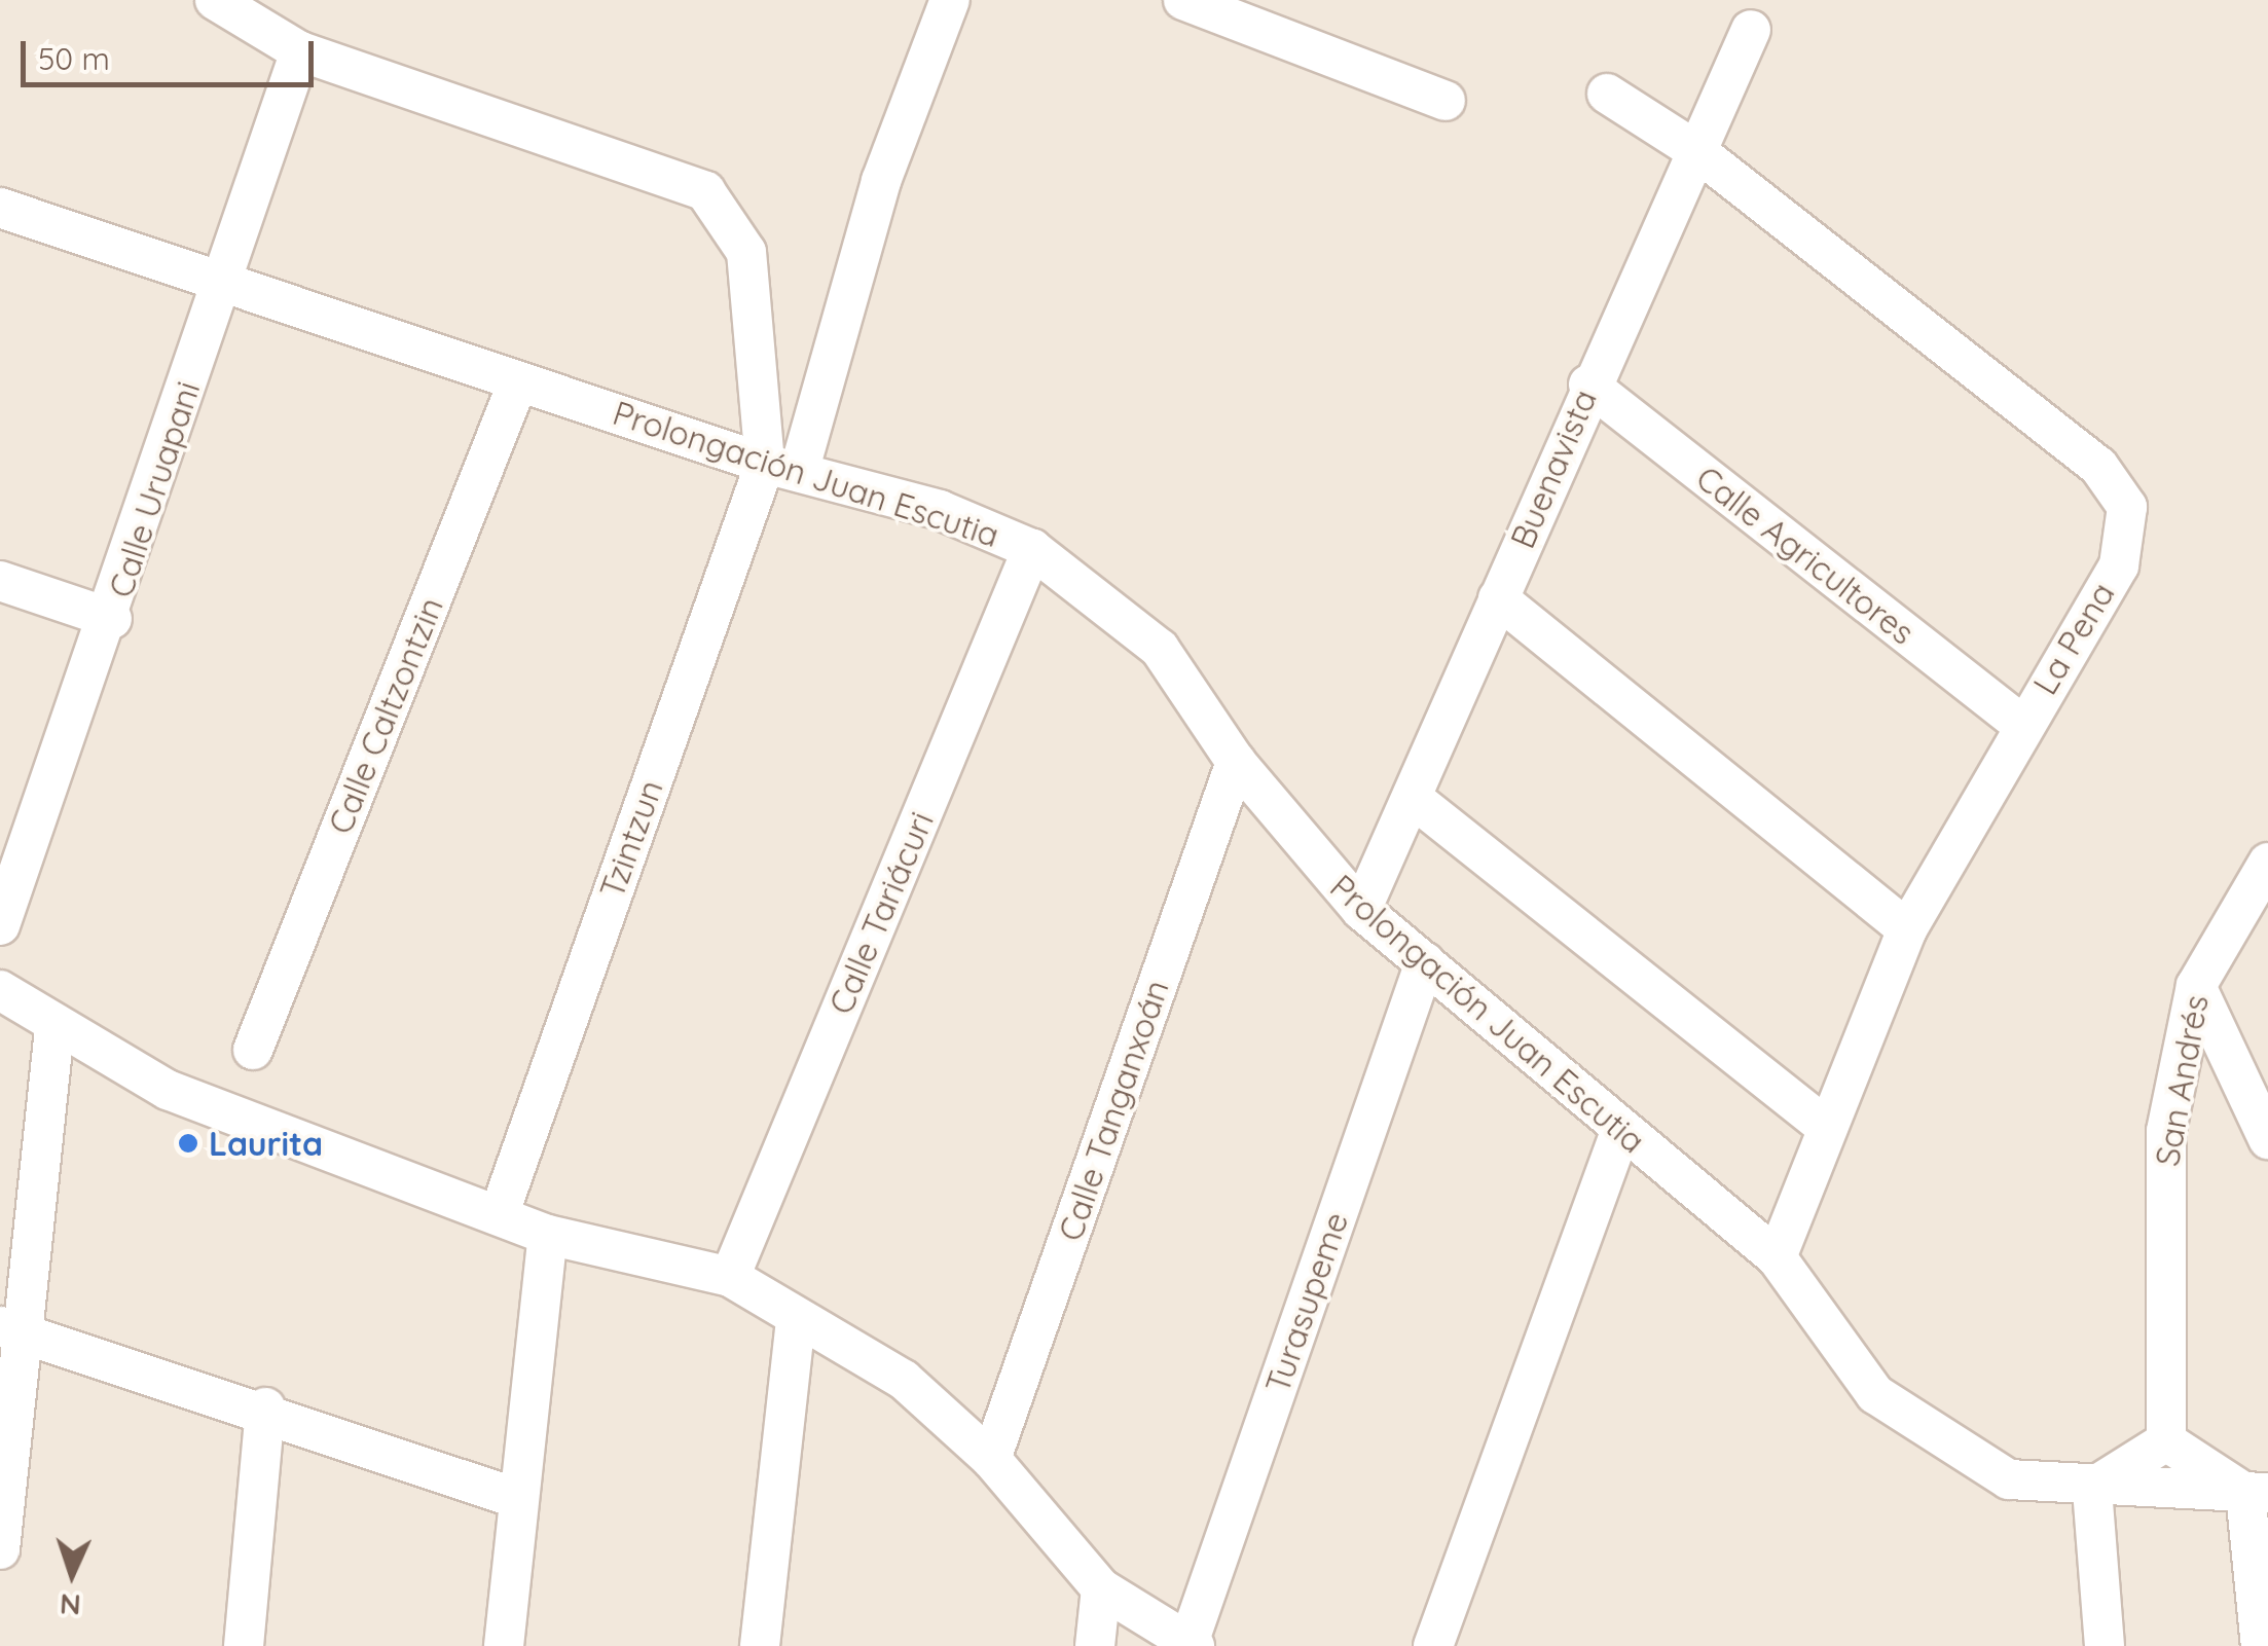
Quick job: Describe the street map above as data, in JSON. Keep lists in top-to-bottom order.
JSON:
{
  "streets": {
    "street": [
      "Buenavista",
      "Prolongación Juan Escutia",
      "Calle Uruapani",
      "Calle Agricultores",
      "La Pena",
      "Calle Caltzontzin",
      "Tzintzun",
      "Calle Tariácuri",
      "San Andrés",
      "Calle Tanganxoán",
      "Turasupeme"
    ]
  },
  "crossings": [
    ["Buenavista", "Prolongación Juan Escutia"],
    ["Buenavista", "Calle Agricultores"],
    ["Buenavista", "La Pena"],
    ["Prolongación Juan Escutia", "Calle Uruapani"],
    ["Prolongación Juan Escutia", "La Pena"],
    ["Prolongación Juan Escutia", "Calle Caltzontzin"],
    ["Prolongación Juan Escutia", "Tzintzun"],
    ["Prolongación Juan Escutia", "Calle Tariácuri"],
    ["Prolongación Juan Escutia", "Calle Tanganxoán"],
    ["Prolongación Juan Escutia", "Turasupeme"],
    ["Calle Agricultores", "La Pena"]
  ],
  "places": ["Laurita"],
  "scale_bar": "50 m",
  "north": "bottom"
}
